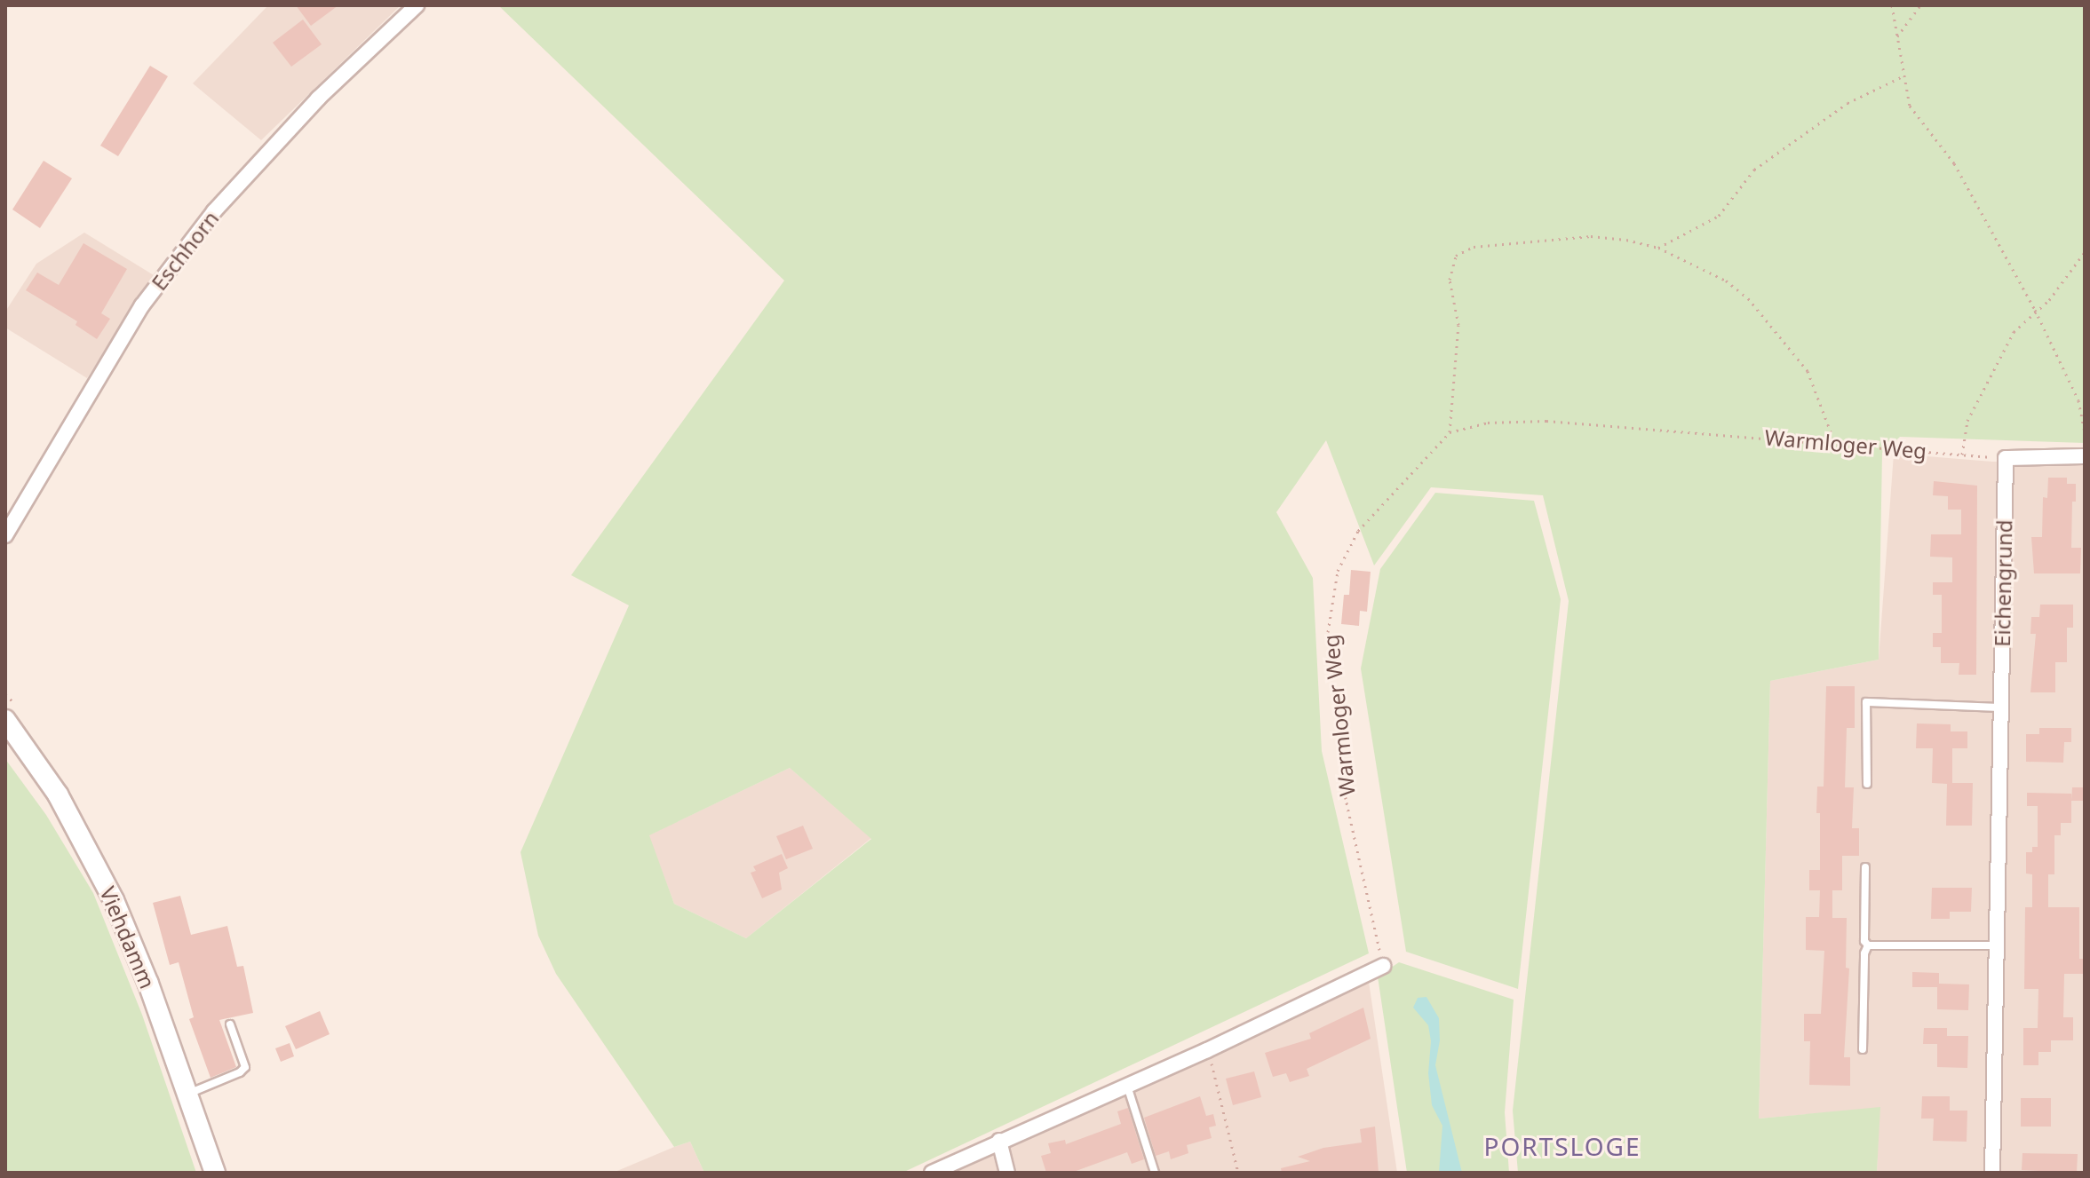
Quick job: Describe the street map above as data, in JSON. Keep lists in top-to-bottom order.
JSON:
{
  "streets": {
    "main road": ["Viehdamm"],
    "street": ["Eschhorn", "Eichengrund"],
    "path": ["Warmloger Weg"]
  },
  "crossings": [
    ["Warmloger Weg", "Eichengrund"]
  ],
  "districts": ["PORTSLOGE"]
}
